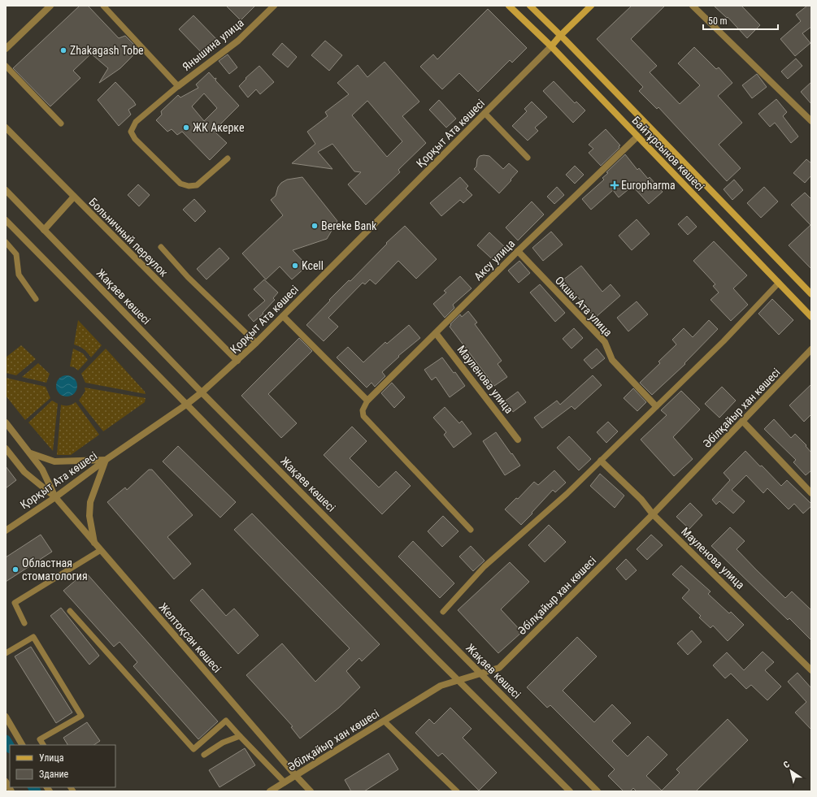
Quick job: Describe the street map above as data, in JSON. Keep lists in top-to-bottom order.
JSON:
{
  "streets": {
    "main road": ["Қорқыт Ата көшесі", "Байтұрсынов көшесі"],
    "street": [
      "Янышина улица",
      "Больничный переулок",
      "Аксу улица",
      "Жақаев көшесі",
      "Окшы Ата улица",
      "Мауленова улица",
      "Әбілқайыр хан көшесі",
      "Желтоқсан көшесі"
    ]
  },
  "crossings": [
    ["Қорқыт Ата көшесі", "Байтұрсынов көшесі"],
    ["Қорқыт Ата көшесі", "Больничный переулок"],
    ["Қорқыт Ата көшесі", "Жақаев көшесі"],
    ["Қорқыт Ата көшесі", "Желтоқсан көшесі"],
    ["Байтұрсынов көшесі", "Аксу улица"],
    ["Аксу улица", "Окшы Ата улица"],
    ["Аксу улица", "Мауленова улица"],
    ["Жақаев көшесі", "Әбілқайыр хан көшесі"],
    ["Мауленова улица", "Әбілқайыр хан көшесі"],
    ["Әбілқайыр хан көшесі", "Желтоқсан көшесі"]
  ],
  "places": {
    "other": [
      "Zhakagash Tobe",
      "ЖК Акерке",
      "Bereke Bank",
      "Kcell",
      "Областная стоматология"
    ],
    "health": ["Europharma"]
  },
  "legend": ["Улица", "Здание"],
  "scale_bar": "50 m",
  "north": "top left"
}
